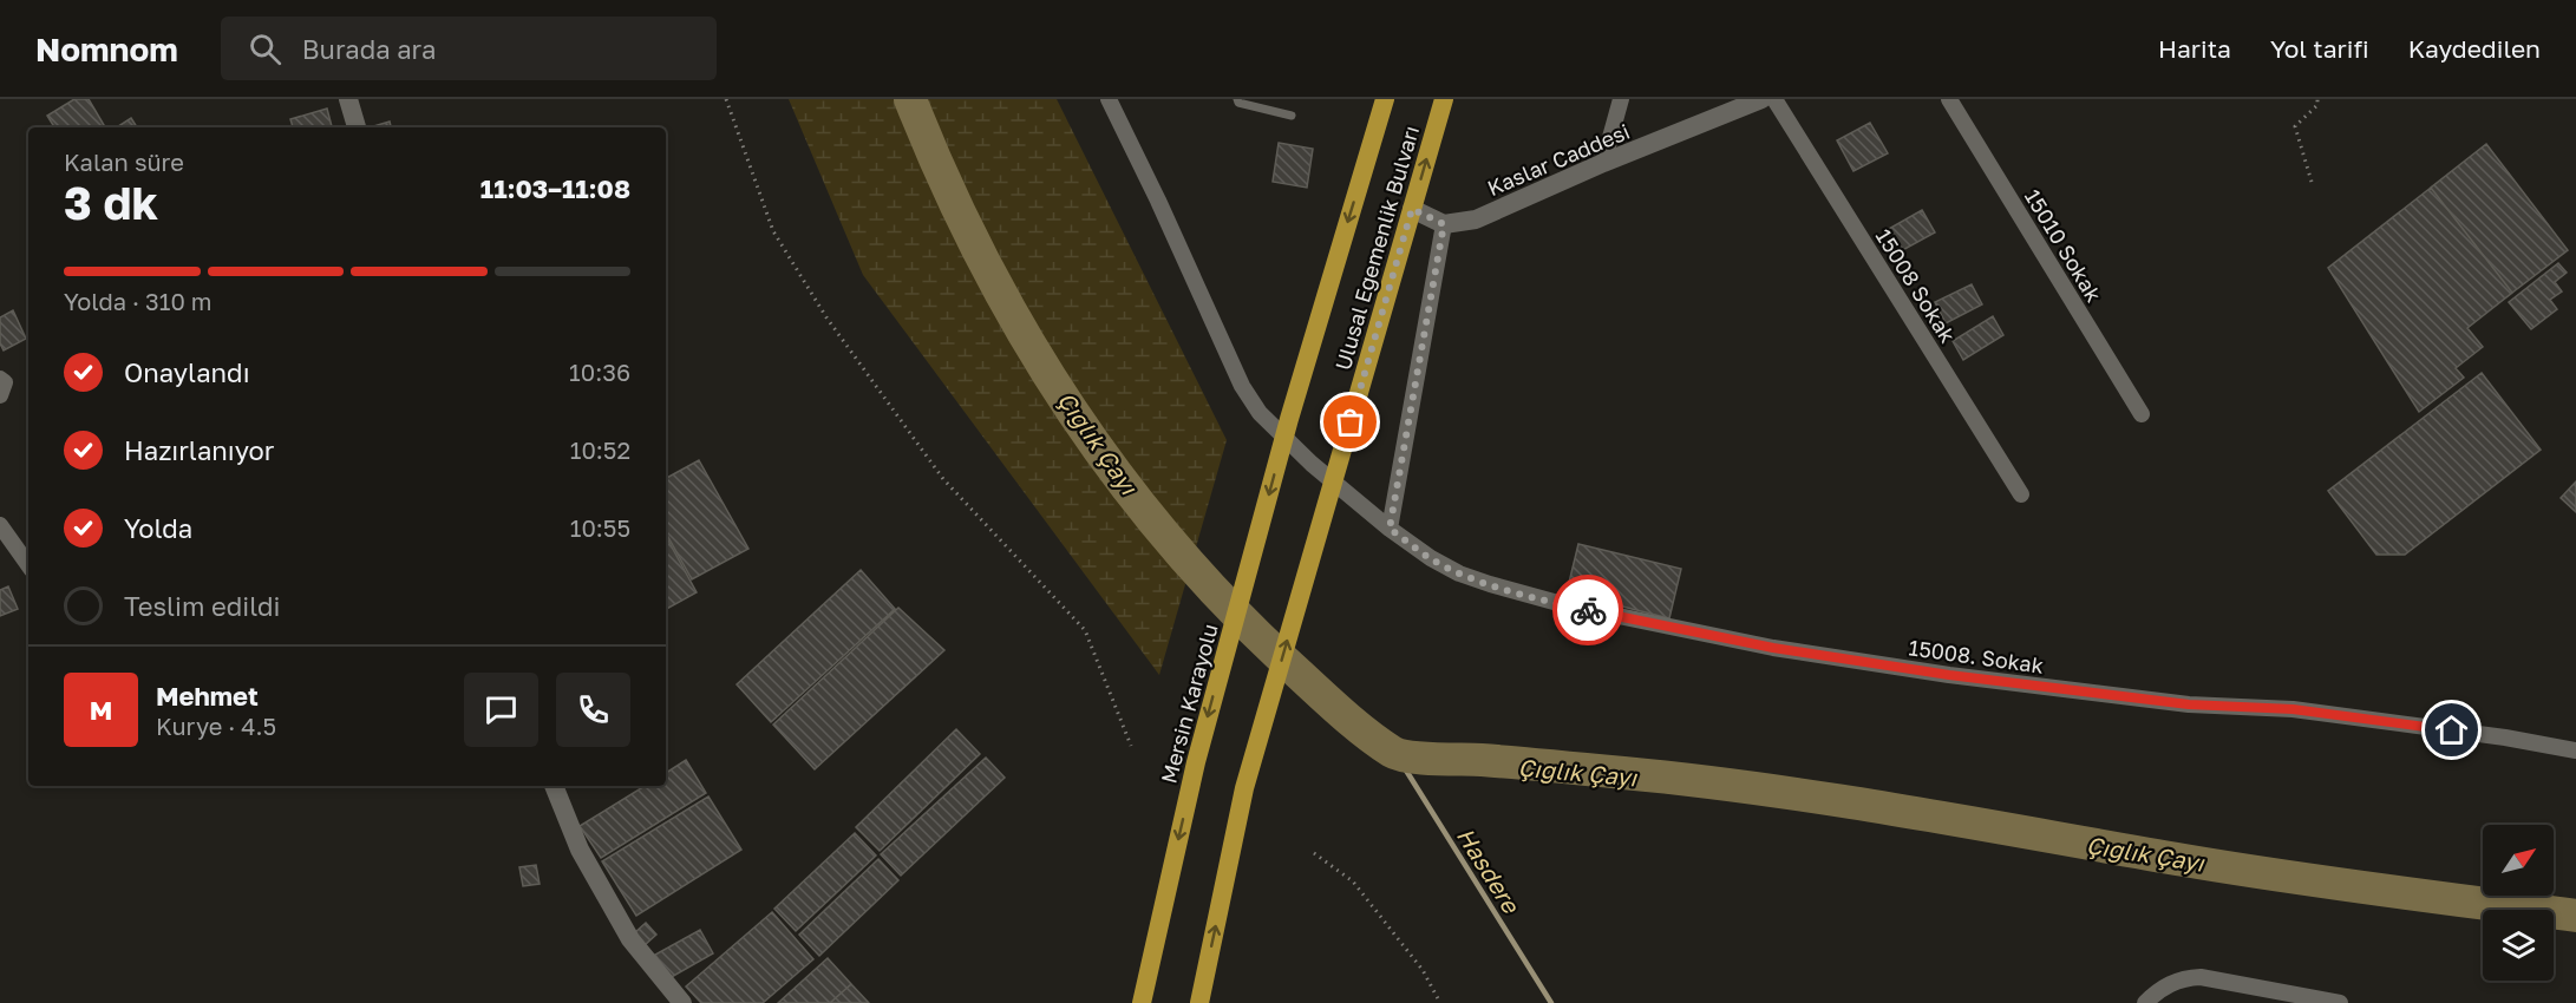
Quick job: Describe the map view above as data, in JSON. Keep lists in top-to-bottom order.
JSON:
{
  "streets": {
    "highway": ["Ulusal Egemenlik Bulvarı", "Mersin Karayolu"],
    "street": [
      "Kaslar Caddesi",
      "15010 Sokak",
      "15008 Sokak",
      "15008. Sokak"
    ]
  },
  "crossings": [
    ["Ulusal Egemenlik Bulvarı", "Mersin Karayolu"]
  ],
  "one_way": ["Mersin Karayolu"],
  "water": ["Çığlık Çayı", "Hasdere"],
  "north": "top right",
  "page": {
    "header": "Nomnom",
    "search": "Burada ara",
    "nav": ["Harita", "Yol tarifi", "Kaydedilen"],
    "heading": ["3 dk", "Kalan süre", "11:03–11:08"],
    "panel": ["Mehmet", "Kurye · 4.5"],
    "bar": "Yolda · 310 m",
    "list": [
      ["Onaylandı", "10:36"],
      ["Hazırlanıyor", "10:52"],
      ["Yolda", "10:55"],
      "Teslim edildi"
    ],
    "round": "M"
  }
}
